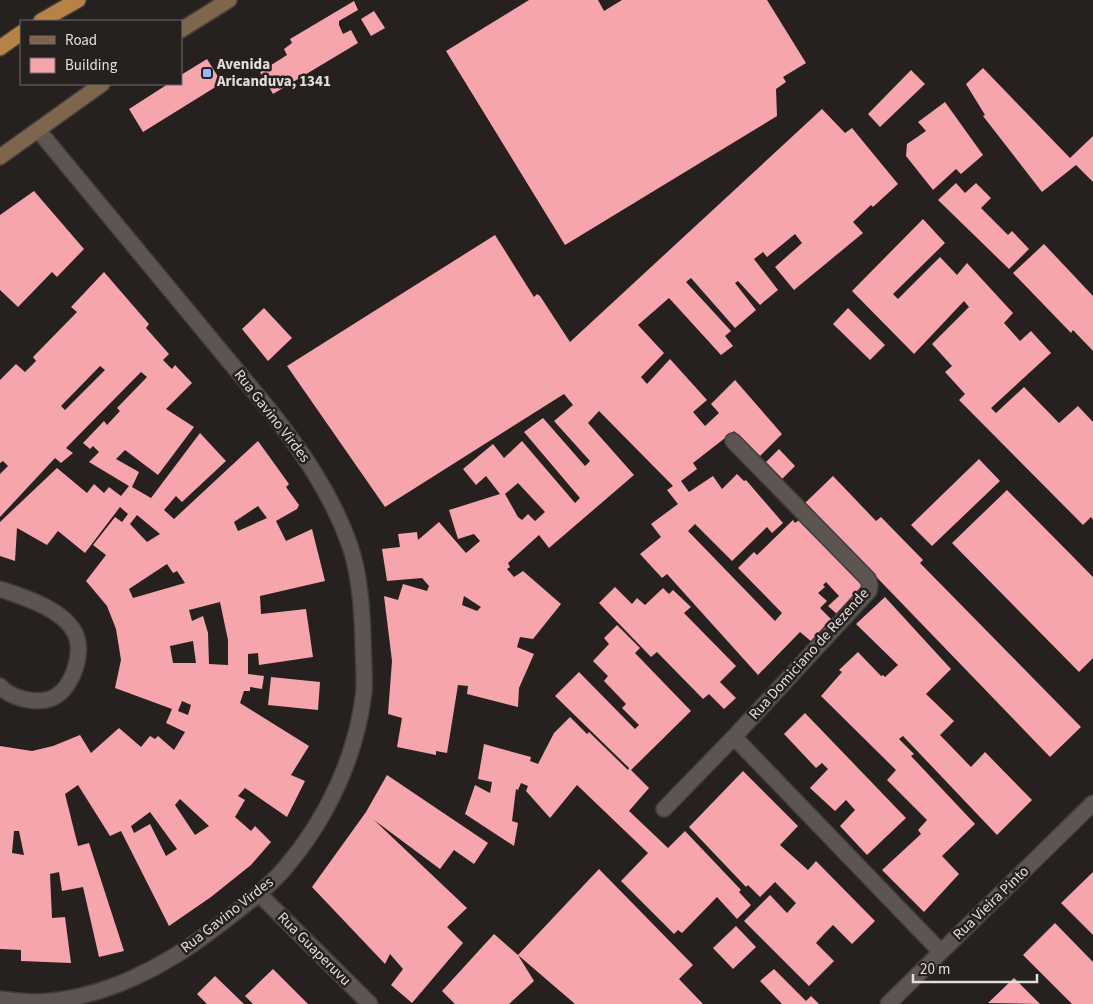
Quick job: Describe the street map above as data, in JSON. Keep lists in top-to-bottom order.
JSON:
{
  "streets": {
    "street": [
      "Rua Gavino Virdes",
      "Rua Domiciano de Rezende",
      "Rua Vieira Pinto",
      "Rua Guaperuvu"
    ]
  },
  "crossings": [
    ["Rua Gavino Virdes", "Rua Guaperuvu"]
  ],
  "places": {
    "transit": ["Avenida Aricanduva, 1341"]
  },
  "legend": ["Road", "Building"],
  "scale_bar": "20 m"
}
